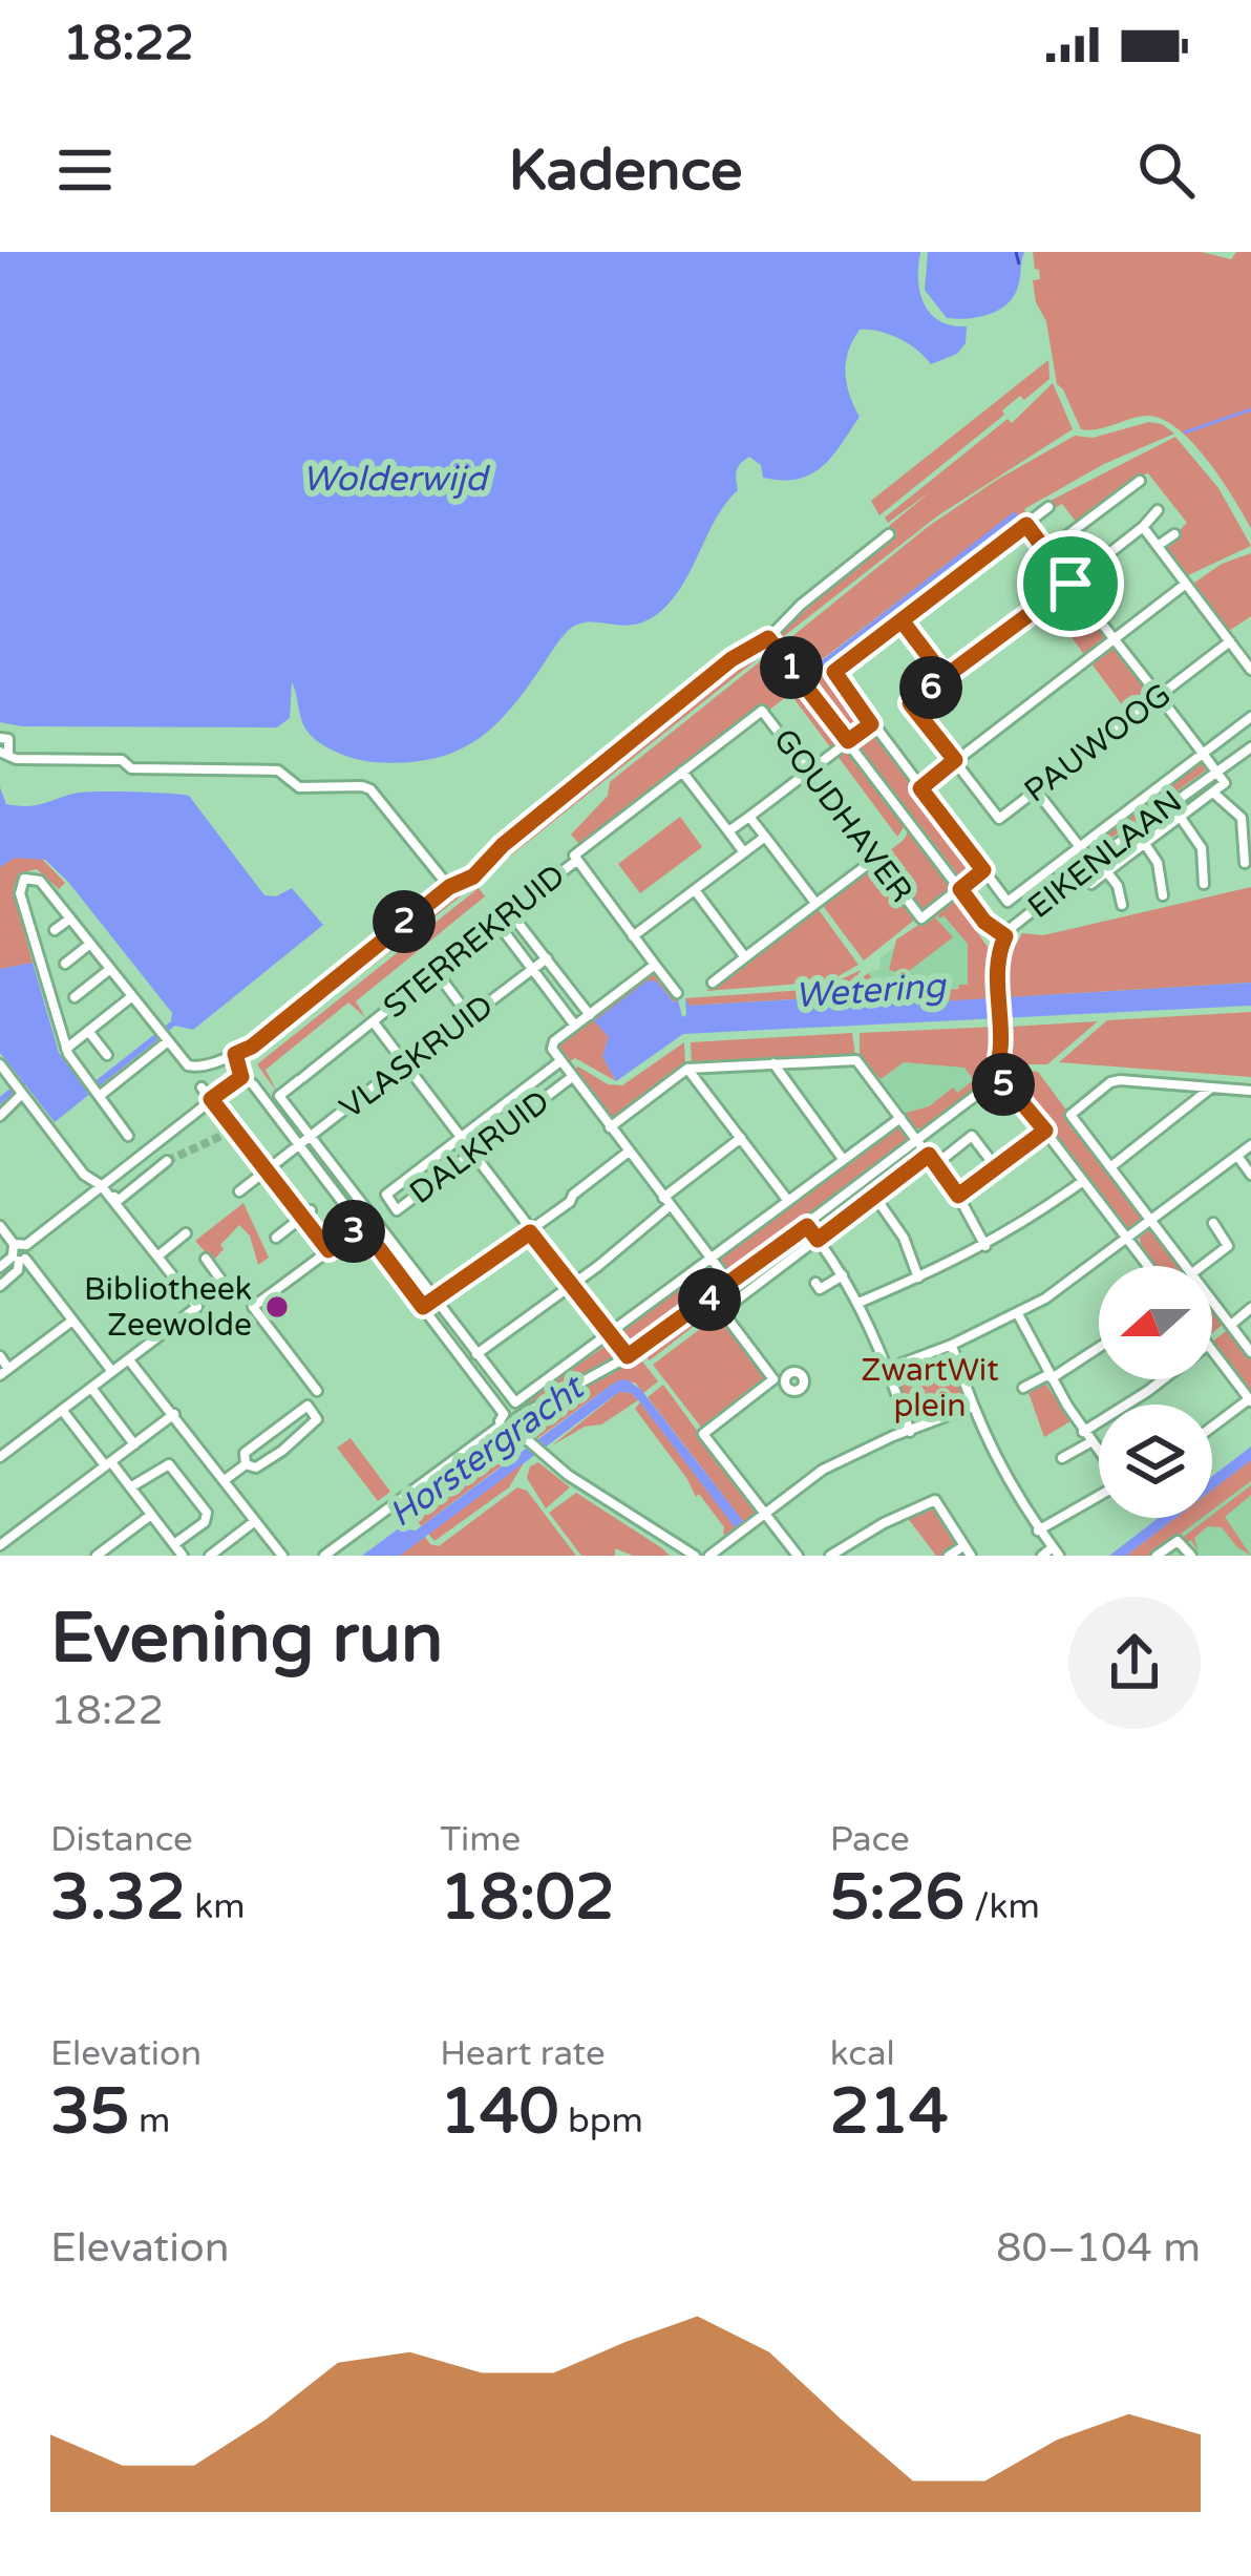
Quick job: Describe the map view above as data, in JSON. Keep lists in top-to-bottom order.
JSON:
{
  "streets": {
    "street": [
      "PAUWOOG",
      "GOUDHAVER",
      "EIKENLAAN",
      "STERREKRUID",
      "VLASKRUID",
      "DALKRUID"
    ]
  },
  "crossings": [
    ["GOUDHAVER", "STERREKRUID"],
    ["STERREKRUID", "VLASKRUID"]
  ],
  "water": ["Wolderwijd", "Wetering", "Horstergracht"],
  "parks": ["ZwartWit plein"],
  "places": ["Bibliotheek Zeewolde"],
  "north": "left",
  "page": {
    "status": "18:22",
    "header": "Kadence",
    "pins": [
      "1",
      "6",
      "2",
      "5",
      "3",
      "4"
    ],
    "heading": ["Evening run", "18:22"],
    "stats": [
      ["Distance", "3.32 km"],
      ["Time", "18:02"],
      ["Pace", "5:26 /km"],
      ["Elevation", "35 m"],
      ["Heart rate", "140 bpm"],
      ["kcal", "214"]
    ],
    "chart": ["Elevation", "80–104 m"]
  }
}
